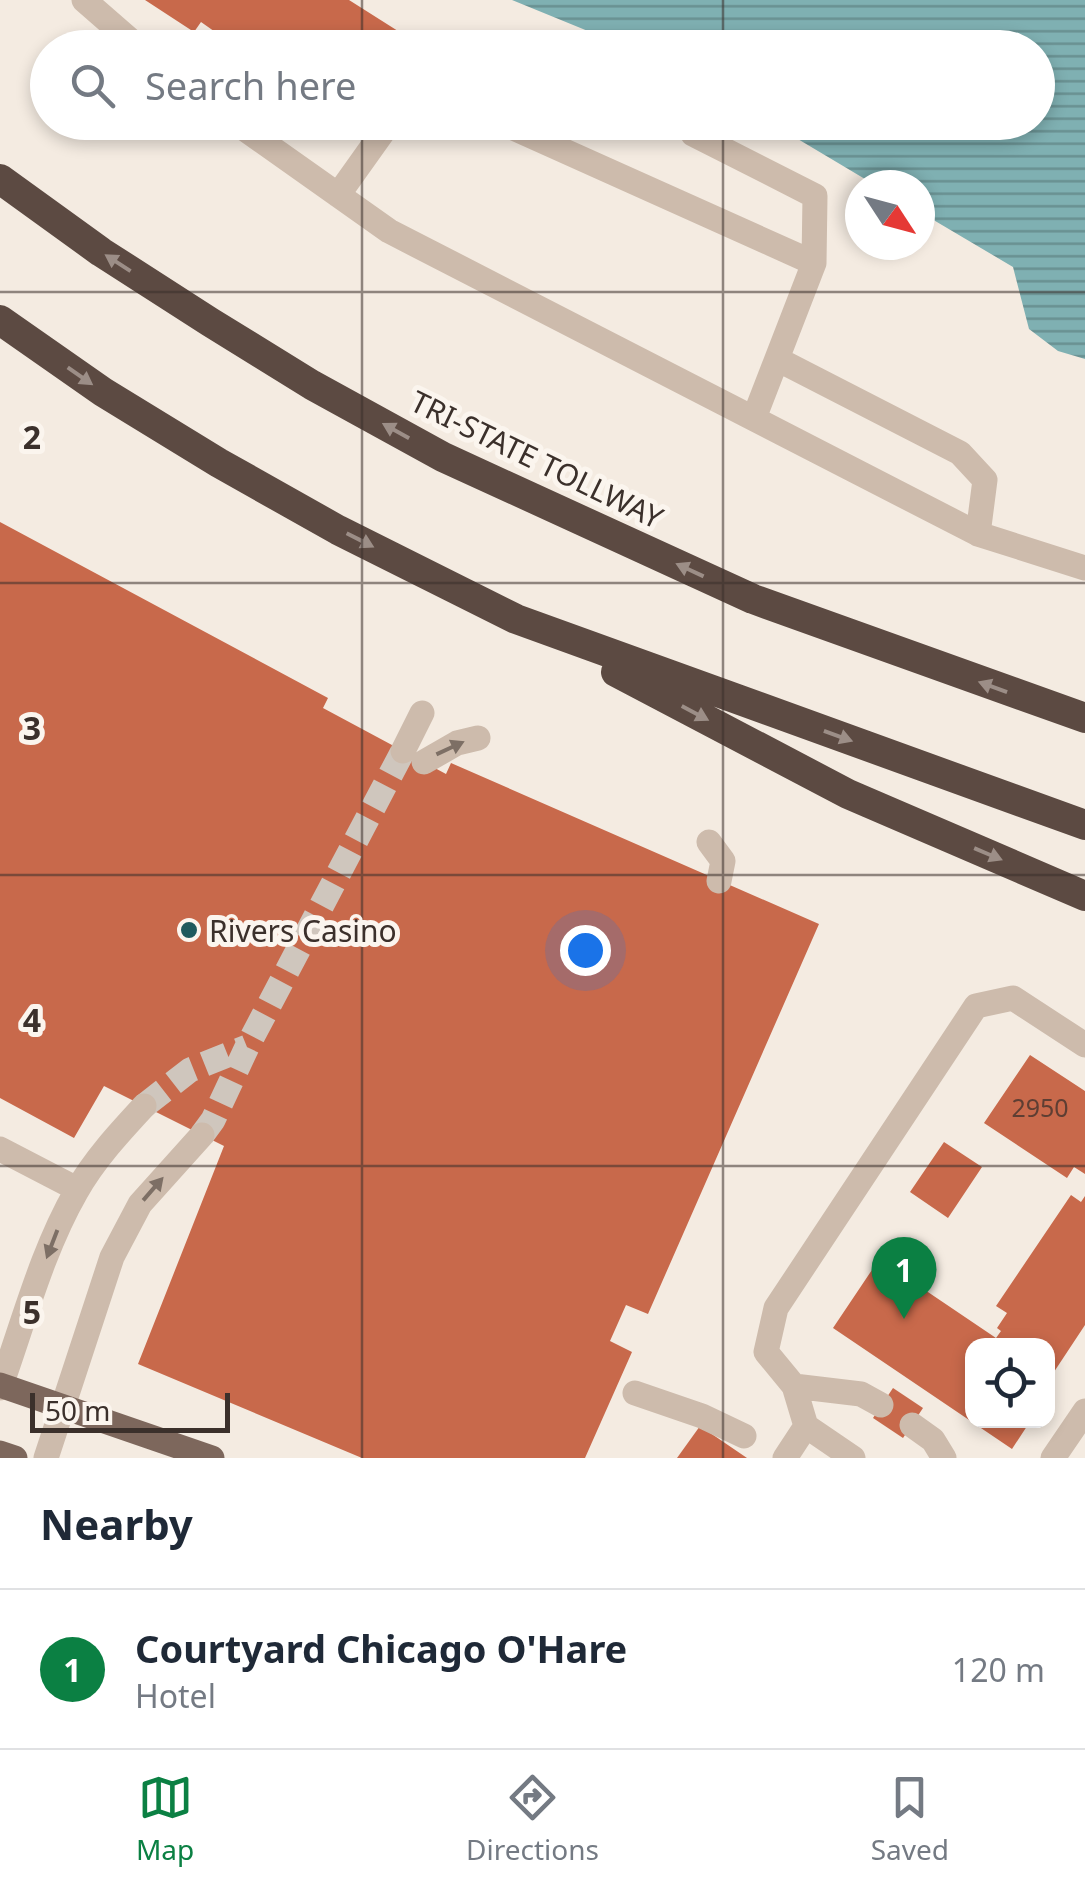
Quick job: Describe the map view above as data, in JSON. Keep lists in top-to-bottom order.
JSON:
{
  "streets": {
    "highway": ["TRI-STATE TOLLWAY"]
  },
  "places": ["Rivers Casino"],
  "house_numbers": ["2950"],
  "scale_bar": "50 m",
  "north": "bottom right",
  "page": {
    "search": "Search here",
    "pins": "1",
    "scale": "50 m",
    "heading": "Nearby",
    "list": [
      {
        "mark": "1",
        "name": "Courtyard Chicago O'Hare",
        "note": "Hotel",
        "value": "120 m"
      }
    ],
    "nav": ["Map", "Directions", "Saved"]
  },
  "grid": {
    "rows": [
      "2",
      "3",
      "4",
      "5"
    ]
  }
}
